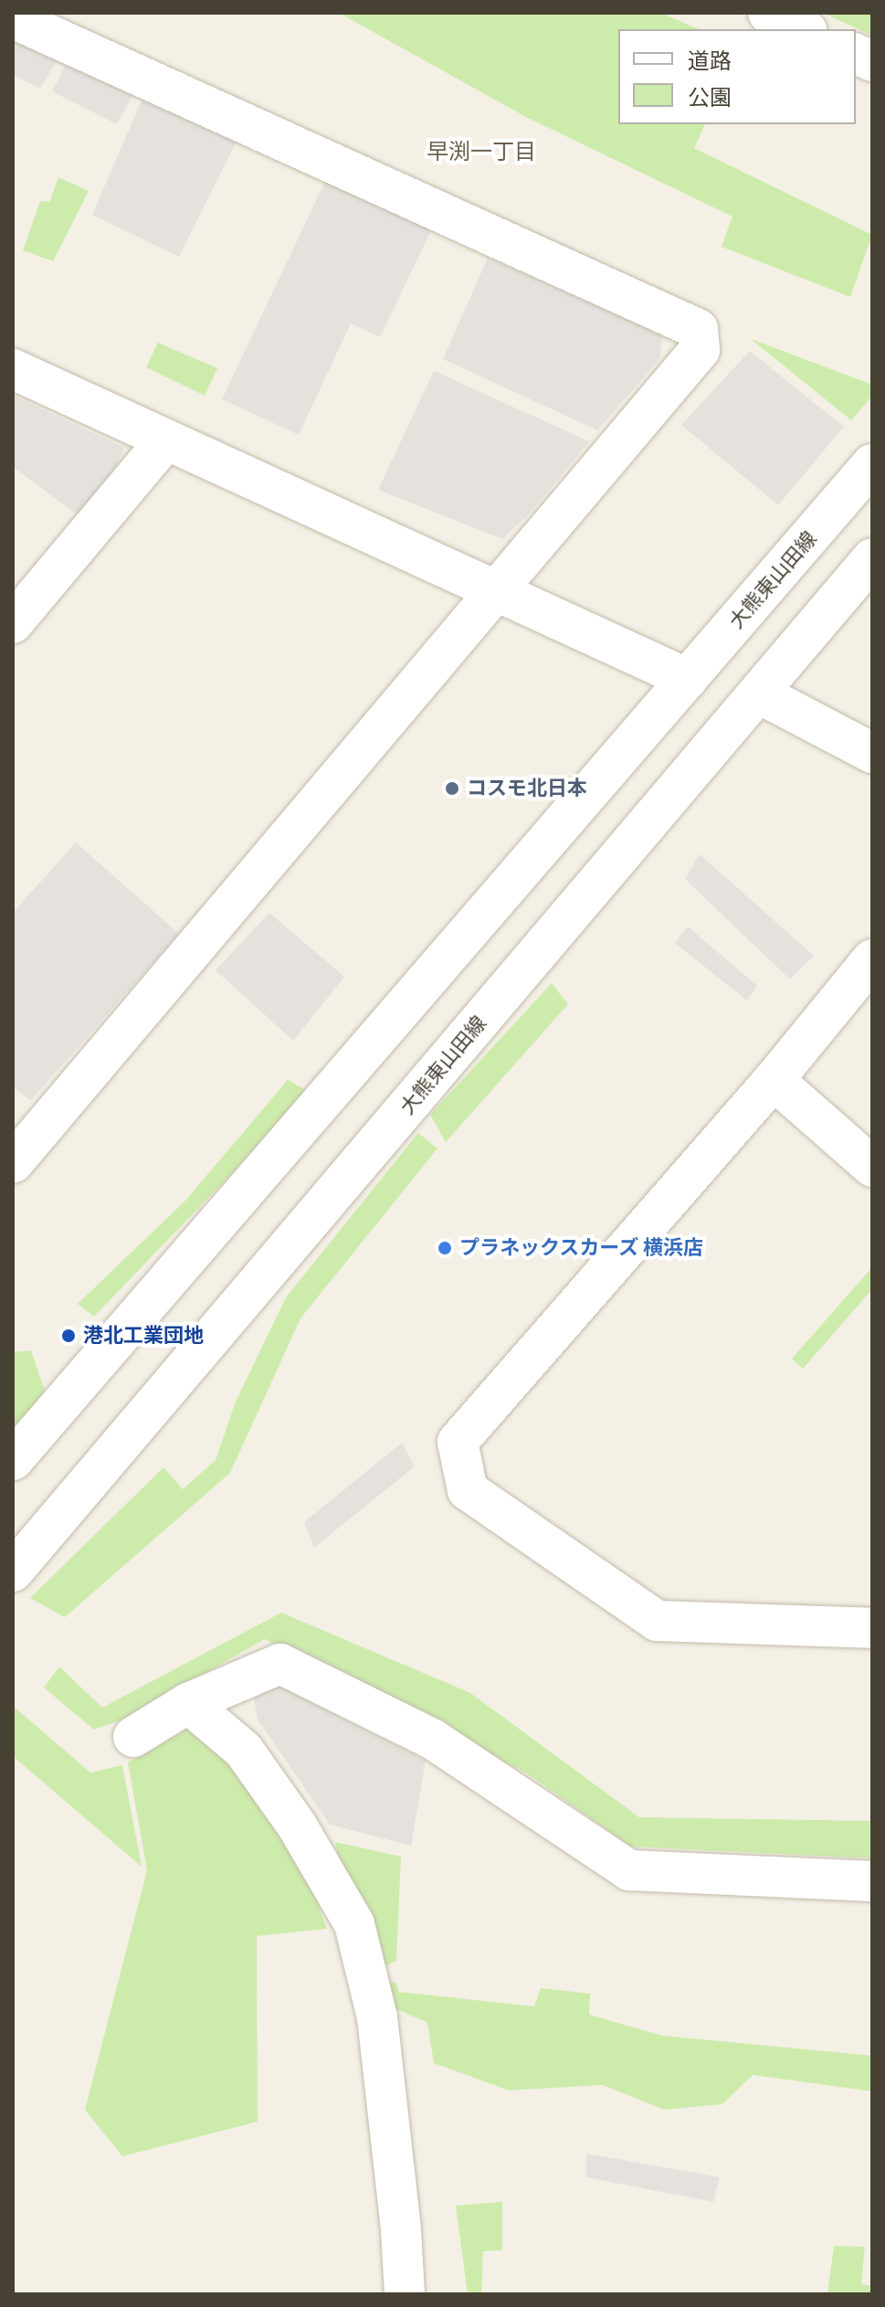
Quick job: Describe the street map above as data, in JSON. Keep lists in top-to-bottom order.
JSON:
{
  "streets": {
    "street": ["大熊東山田線"]
  },
  "districts": ["早渕一丁目"],
  "places": ["コスモ北日本", "プラネックスカーズ 横浜店", "港北工業団地"],
  "legend": ["道路", "公園"]
}
